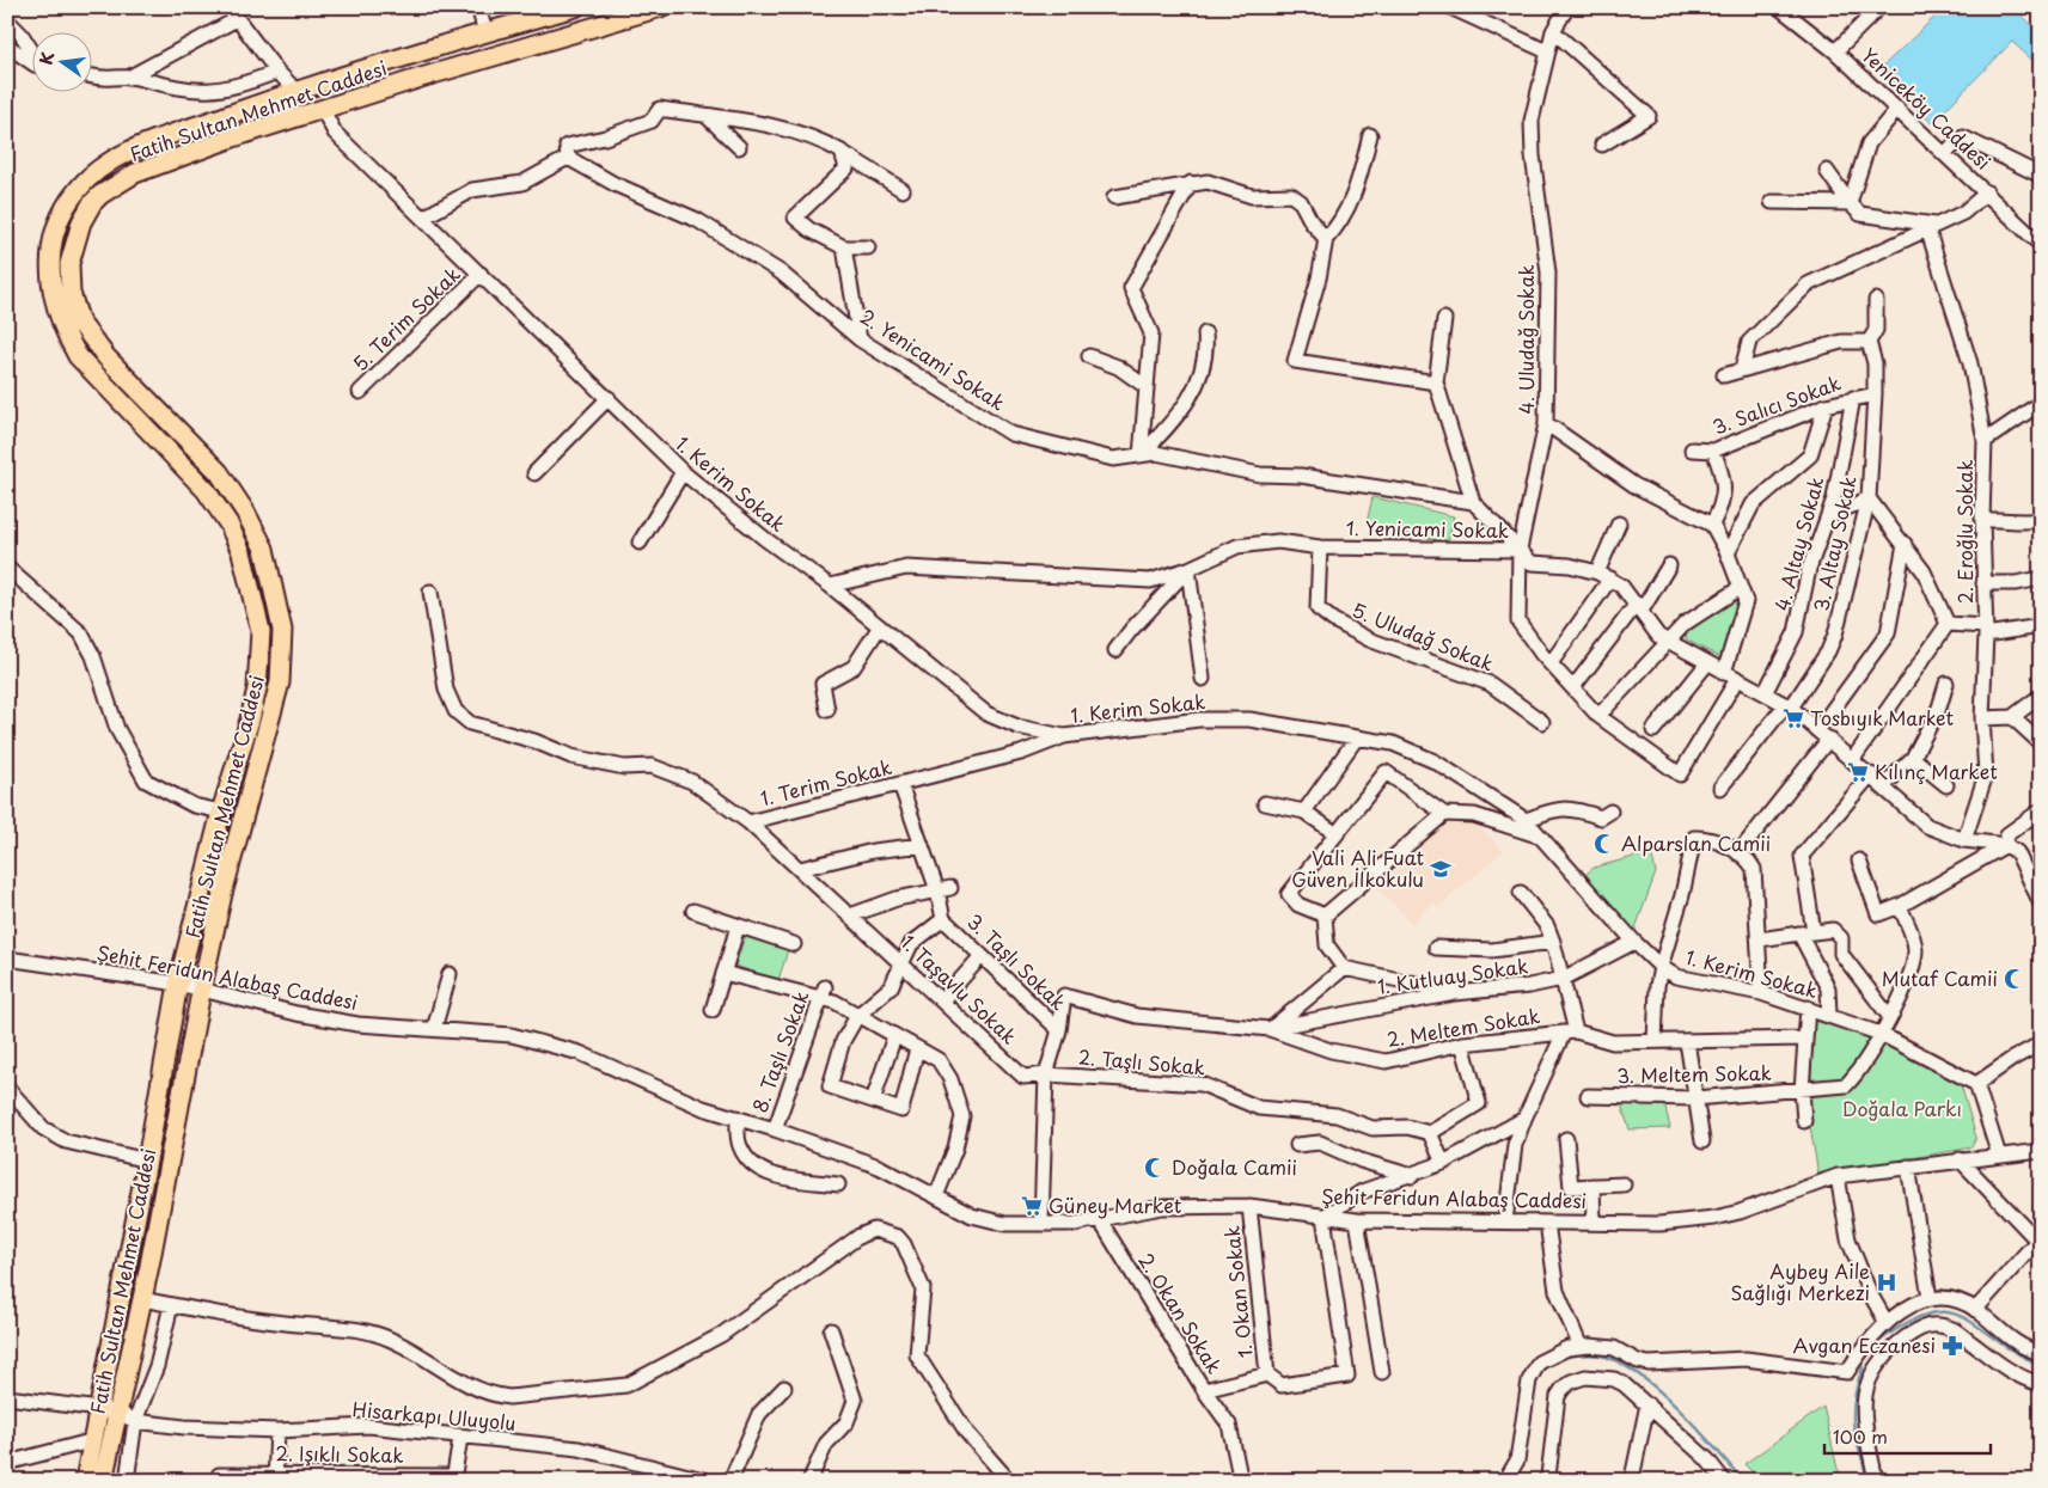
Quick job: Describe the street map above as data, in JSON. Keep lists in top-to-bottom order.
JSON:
{
  "streets": {
    "main road": ["Fatih Sultan Mehmet Caddesi"],
    "street": [
      "Yeniceköy Caddesi",
      "5. Terim Sokak",
      "4. Uludağ Sokak",
      "2. Yenicami Sokak",
      "3. Salıcı Sokak",
      "1. Kerim Sokak",
      "1. Yenicami Sokak",
      "2. Eroğlu Sokak",
      "4. Altay Sokak",
      "3. Altay Sokak",
      "5. Uludağ Sokak",
      "1. Terim Sokak",
      "3. Taşlı Sokak",
      "1. Kutluay Sokak",
      "Şehit Feridun Alabaş Caddesi",
      "1. Taşavlu Sokak",
      "2. Meltem Sokak",
      "8. Taşlı Sokak",
      "2. Taşlı Sokak",
      "3. Meltem Sokak",
      "1. Okan Sokak",
      "2. Okan Sokak",
      "Hisarkapı Uluyolu",
      "2. Işıklı Sokak"
    ]
  },
  "crossings": [
    ["Fatih Sultan Mehmet Caddesi", "1. Kerim Sokak"],
    ["Fatih Sultan Mehmet Caddesi", "Şehit Feridun Alabaş Caddesi"],
    ["Fatih Sultan Mehmet Caddesi", "Hisarkapı Uluyolu"],
    ["5. Terim Sokak", "1. Kerim Sokak"],
    ["4. Uludağ Sokak", "1. Yenicami Sokak"],
    ["3. Salıcı Sokak", "4. Altay Sokak"],
    ["3. Salıcı Sokak", "3. Altay Sokak"],
    ["1. Kerim Sokak", "1. Yenicami Sokak"],
    ["1. Kerim Sokak", "1. Terim Sokak"],
    ["1. Kerim Sokak", "1. Kutluay Sokak"],
    ["1. Kerim Sokak", "3. Meltem Sokak"],
    ["1. Yenicami Sokak", "2. Eroğlu Sokak"],
    ["1. Yenicami Sokak", "4. Altay Sokak"],
    ["1. Yenicami Sokak", "3. Altay Sokak"],
    ["1. Yenicami Sokak", "5. Uludağ Sokak"],
    ["1. Terim Sokak", "3. Taşlı Sokak"],
    ["1. Terim Sokak", "1. Taşavlu Sokak"],
    ["3. Taşlı Sokak", "2. Meltem Sokak"],
    ["1. Kutluay Sokak", "2. Meltem Sokak"],
    ["Şehit Feridun Alabaş Caddesi", "8. Taşlı Sokak"],
    ["Şehit Feridun Alabaş Caddesi", "1. Okan Sokak"],
    ["Şehit Feridun Alabaş Caddesi", "2. Okan Sokak"],
    ["1. Taşavlu Sokak", "2. Taşlı Sokak"],
    ["1. Okan Sokak", "2. Okan Sokak"]
  ],
  "parks": ["Doğala Parkı"],
  "places": {
    "supermarket": ["Tosbıyık Market", "Kılınç Market", "Güney Market"],
    "mosque": ["Alparslan Camii", "Mutaf Camii", "Doğala Camii"],
    "school or university": ["Vali Ali Fuat Güven İlkokulu"],
    "hospital": ["Aybey Aile Sağlığı Merkezi"],
    "pharmacy": ["Avgan Eczanesi"]
  },
  "scale_bar": "100 m",
  "north": "left"
}
